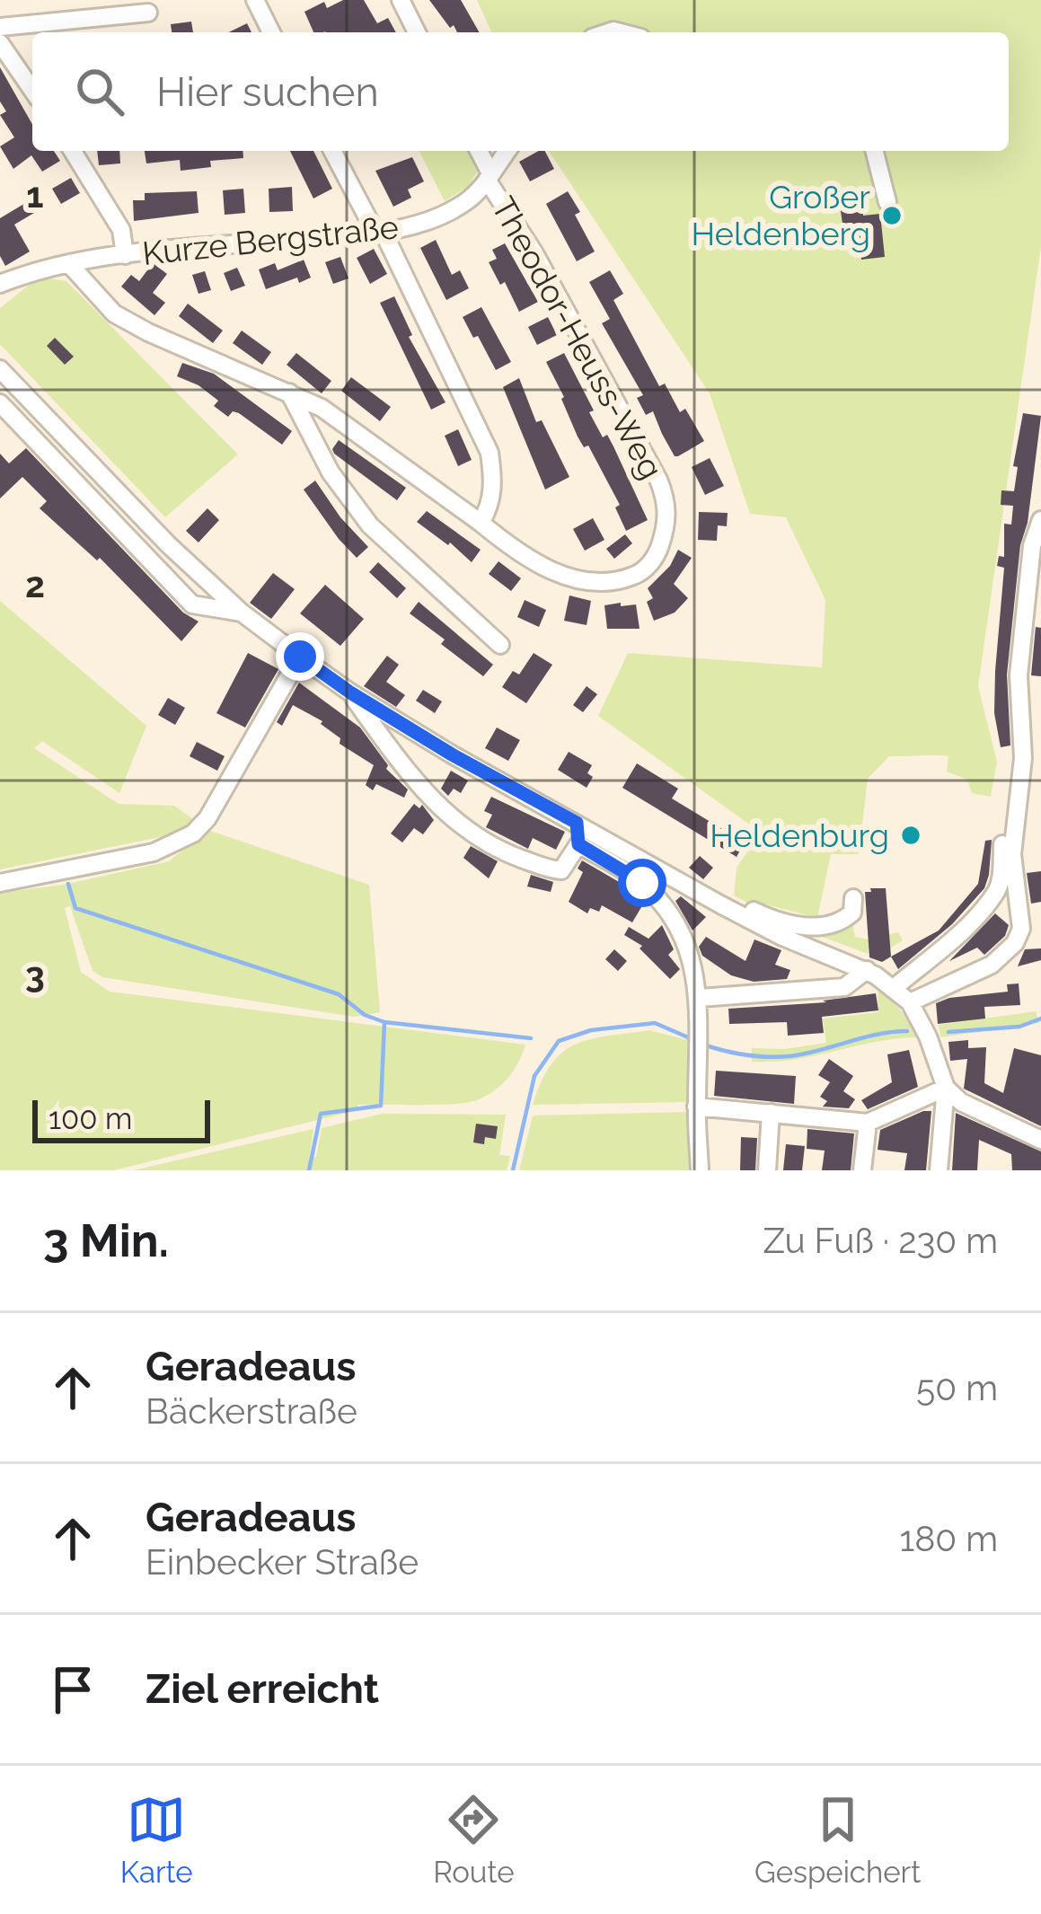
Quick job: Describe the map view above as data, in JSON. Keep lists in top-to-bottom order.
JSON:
{
  "streets": {
    "street": ["Kurze Bergstraße", "Theodor-Heuss-Weg"]
  },
  "crossings": [
    ["Kurze Bergstraße", "Theodor-Heuss-Weg"]
  ],
  "places": ["Großer Heldenberg", "Heldenburg"],
  "scale_bar": "100 m",
  "page": {
    "search": "Hier suchen",
    "scale": "100 m",
    "heading": ["3 Min.", "Zu Fuß · 230 m"],
    "list": [
      ["Geradeaus", "Bäckerstraße", "50 m"],
      ["Geradeaus", "Einbecker Straße", "180 m"],
      "Ziel erreicht"
    ],
    "nav": ["Karte", "Route", "Gespeichert"]
  },
  "grid": {
    "rows": ["1", "2", "3"]
  }
}
